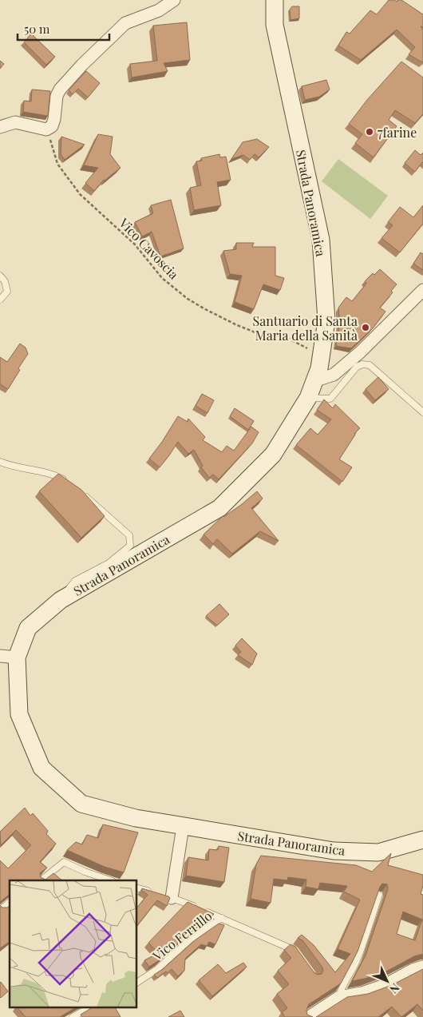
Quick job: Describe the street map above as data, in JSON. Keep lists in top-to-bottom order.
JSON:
{
  "streets": {
    "main road": ["Strada Panoramica"],
    "lane": ["Vico Ferrillo"],
    "path": ["Vico Cavoscia"]
  },
  "crossings": [
    ["Strada Panoramica", "Vico Cavoscia"]
  ],
  "places": ["7farine", "Santuario di Santa Maria della Sanità"],
  "scale_bar": "50 m",
  "north": "bottom right"
}
